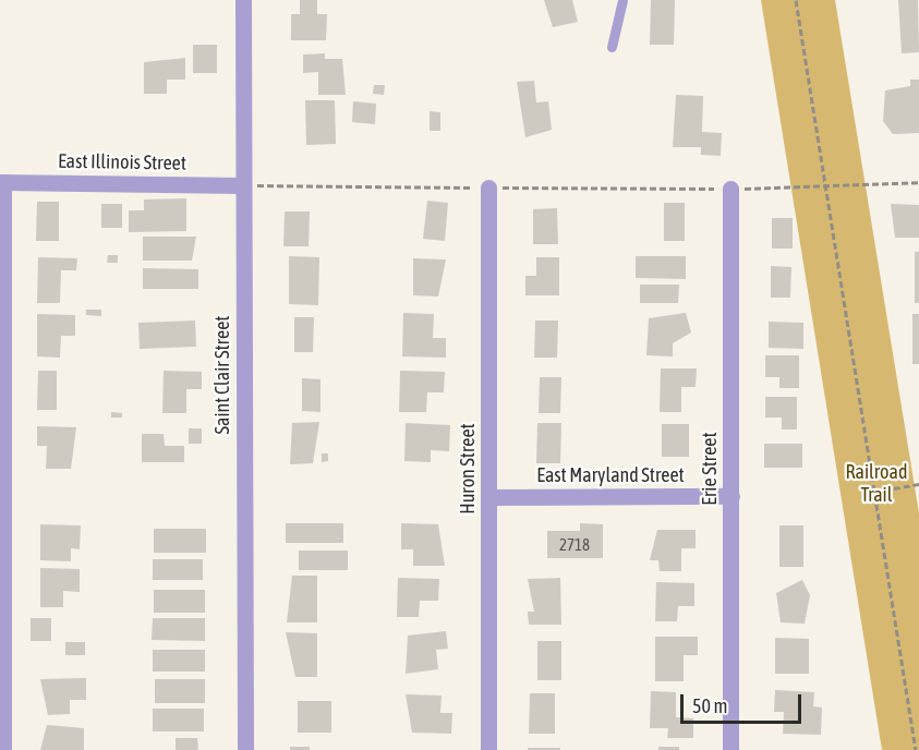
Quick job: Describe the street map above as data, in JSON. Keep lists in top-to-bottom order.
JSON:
{
  "streets": {
    "street": [
      "East Illinois Street",
      "Saint Clair Street",
      "Huron Street",
      "Erie Street",
      "East Maryland Street"
    ]
  },
  "crossings": [
    ["East Illinois Street", "Saint Clair Street"],
    ["Huron Street", "East Maryland Street"],
    ["Erie Street", "East Maryland Street"]
  ],
  "parks": ["Railroad Trail"],
  "house_numbers": ["2718"],
  "scale_bar": "50 m"
}
